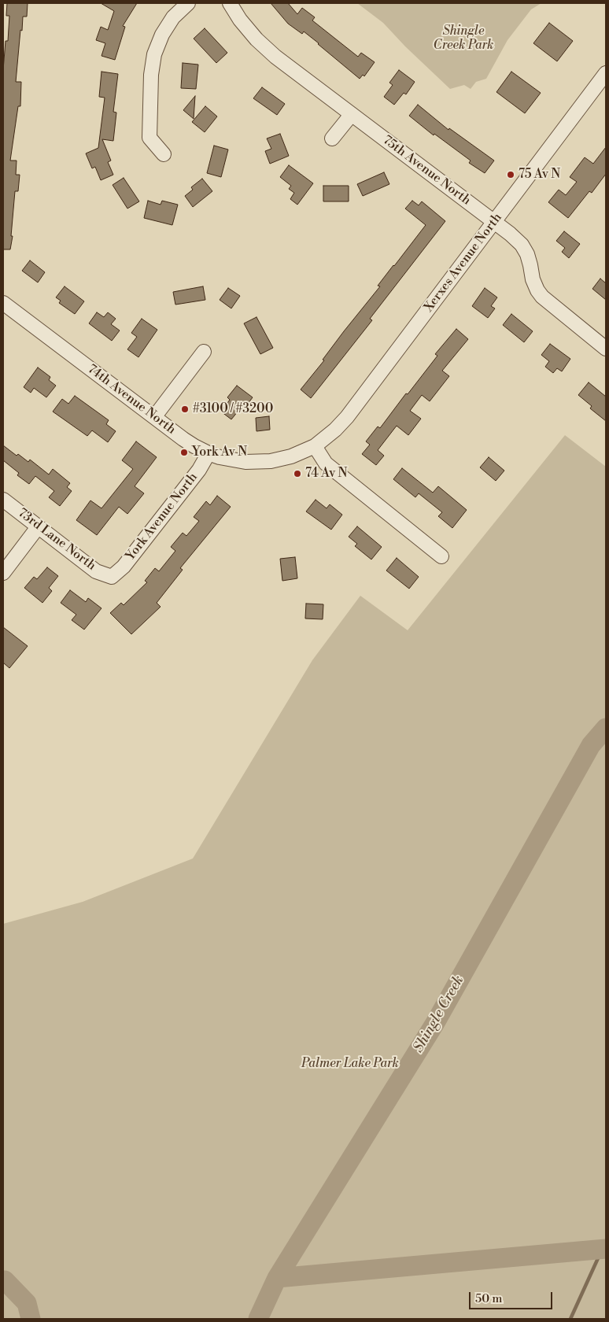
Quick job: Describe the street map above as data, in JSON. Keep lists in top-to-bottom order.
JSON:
{
  "streets": {
    "street": [
      "75th Avenue North",
      "Xerxes Avenue North",
      "74th Avenue North",
      "York Avenue North",
      "73rd Lane North"
    ]
  },
  "crossings": [
    ["75th Avenue North", "Xerxes Avenue North"],
    ["Xerxes Avenue North", "74th Avenue North"],
    ["74th Avenue North", "York Avenue North"],
    ["York Avenue North", "73rd Lane North"]
  ],
  "water": ["Shingle Creek"],
  "parks": ["Shingle Creek Park", "Palmer Lake Park"],
  "places": [
    "75 Av N",
    "#3100 / #3200",
    "York Av N",
    "74 Av N"
  ],
  "scale_bar": "50 m"
}
